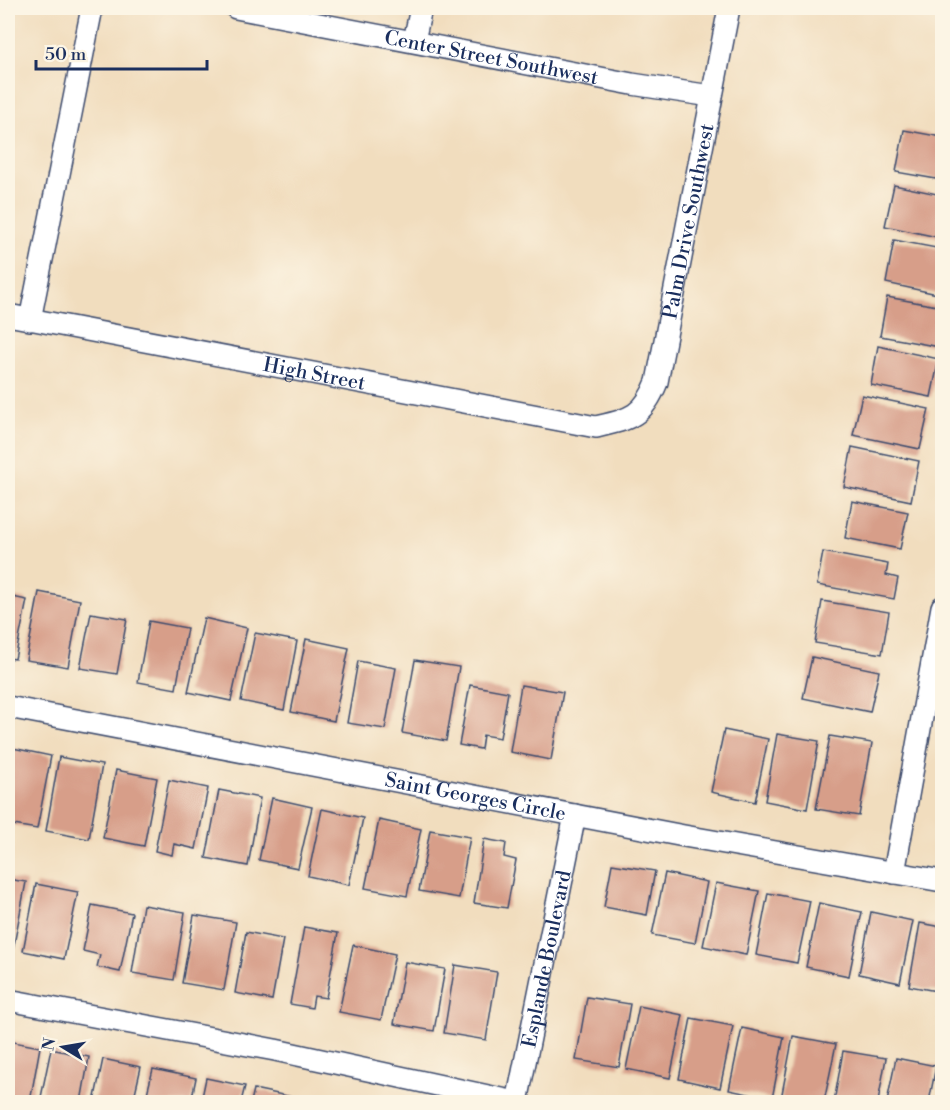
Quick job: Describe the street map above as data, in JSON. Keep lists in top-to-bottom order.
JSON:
{
  "streets": {
    "street": [
      "Center Street Southwest",
      "Palm Drive Southwest",
      "High Street",
      "Saint Georges Circle",
      "Esplande Boulevard"
    ]
  },
  "crossings": [
    ["Center Street Southwest", "Palm Drive Southwest"],
    ["Palm Drive Southwest", "High Street"],
    ["Saint Georges Circle", "Esplande Boulevard"]
  ],
  "scale_bar": "50 m",
  "north": "left"
}
